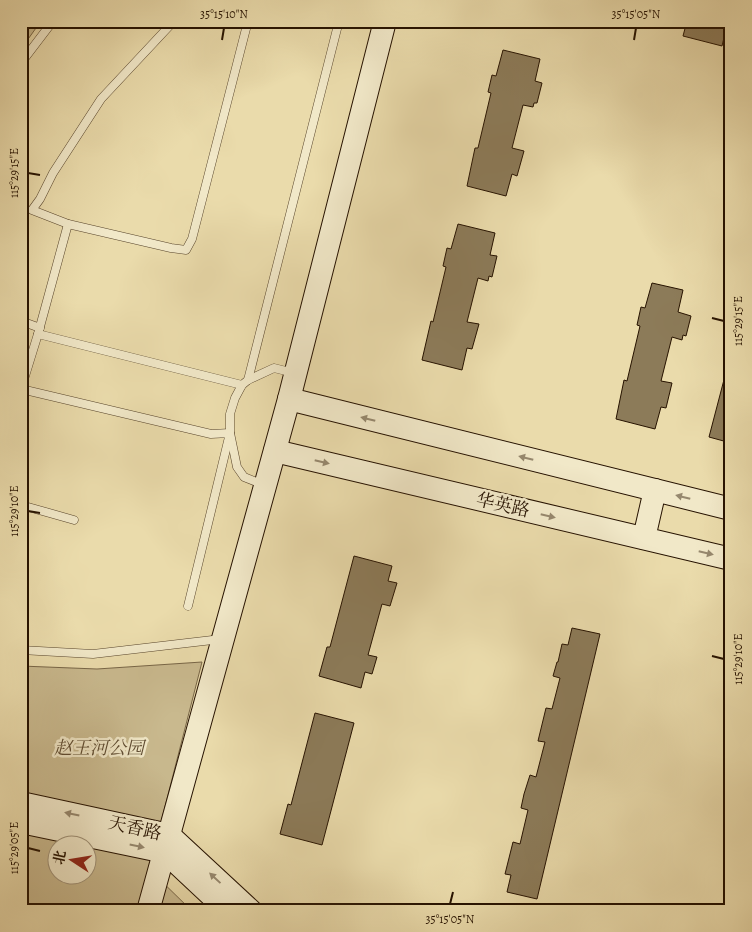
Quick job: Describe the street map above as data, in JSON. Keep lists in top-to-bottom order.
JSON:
{
  "streets": {
    "main road": ["华英路", "天香路"]
  },
  "parks": ["赵王河公园"],
  "north": "left",
  "coordinates": [
    "35°15'10\"N",
    "35°15'05\"N",
    "115°29'15\"E",
    "115°29'10\"E",
    "115°29'05\"E"
  ]
}
